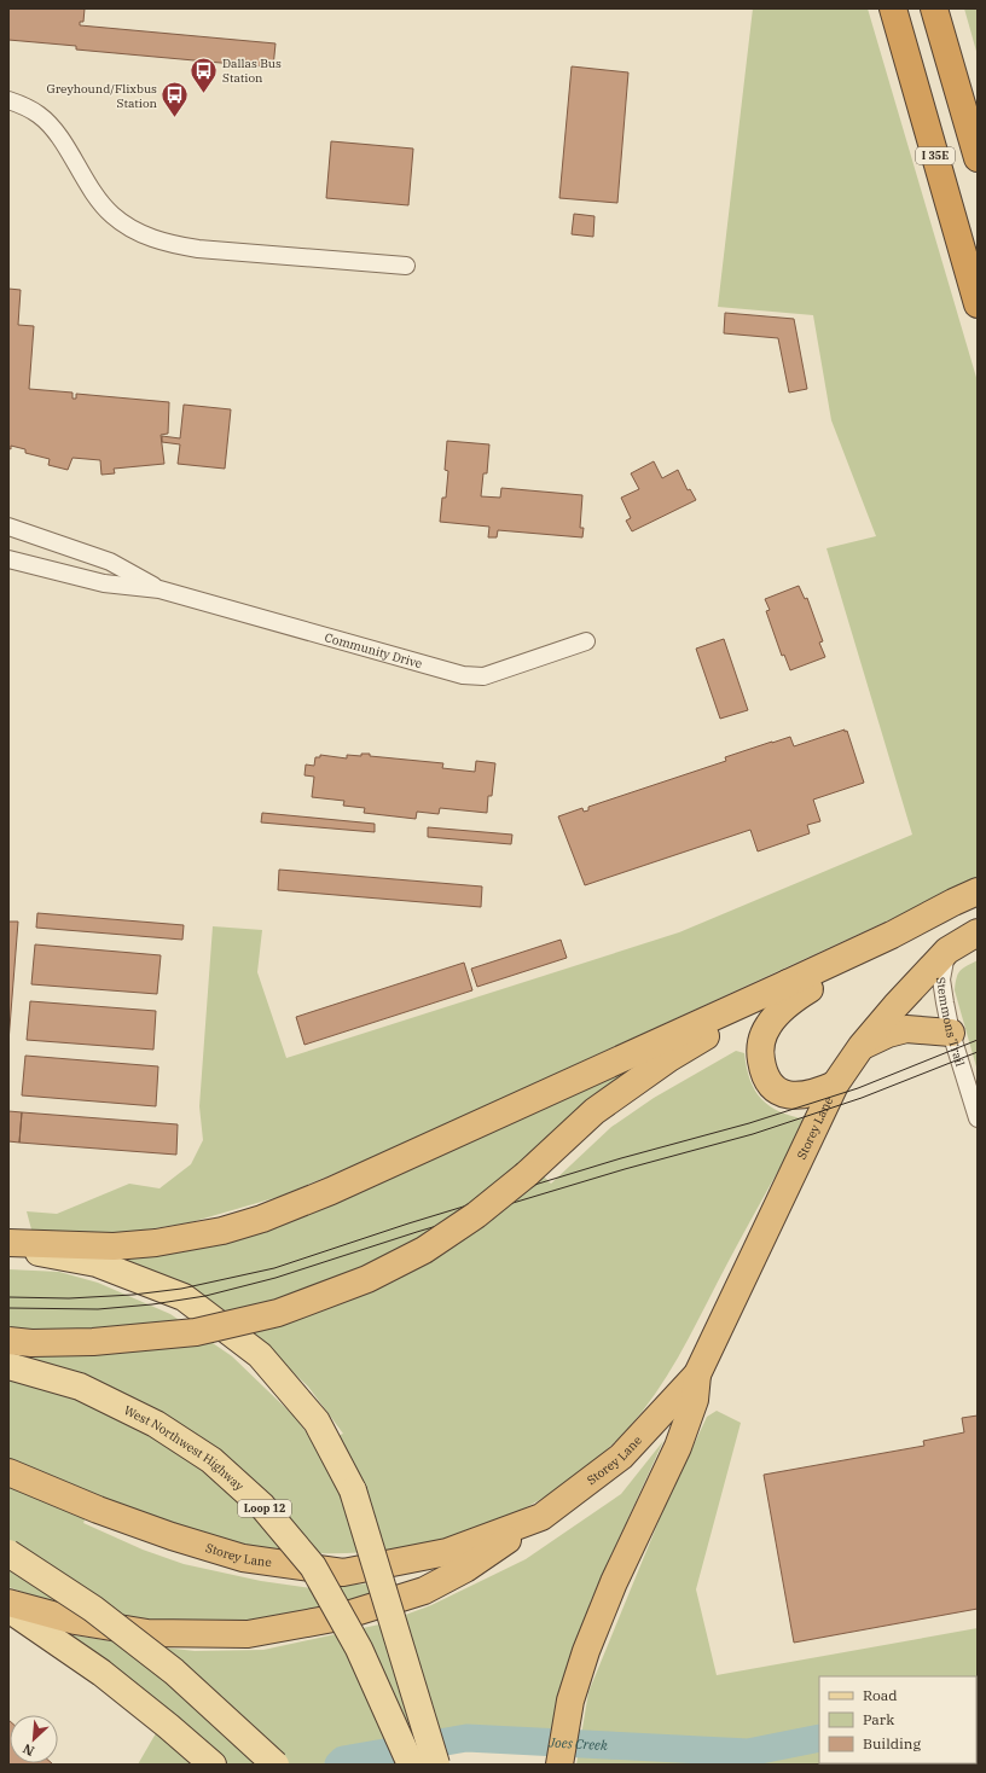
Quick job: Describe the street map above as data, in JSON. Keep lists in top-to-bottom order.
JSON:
{
  "streets": {
    "highway": ["I 35E", "Storey Lane"],
    "main road": ["West Northwest Highway", "Loop 12"],
    "street": ["Community Drive", "Stemmons Trail"]
  },
  "crossings": [
    ["Stemmons Trail", "Storey Lane"]
  ],
  "water": ["Joes Creek"],
  "places": {
    "bus stop": ["Dallas Bus Station", "Greyhound/Flixbus Station"]
  },
  "legend": ["Road", "Park", "Building"],
  "north": "bottom left"
}
